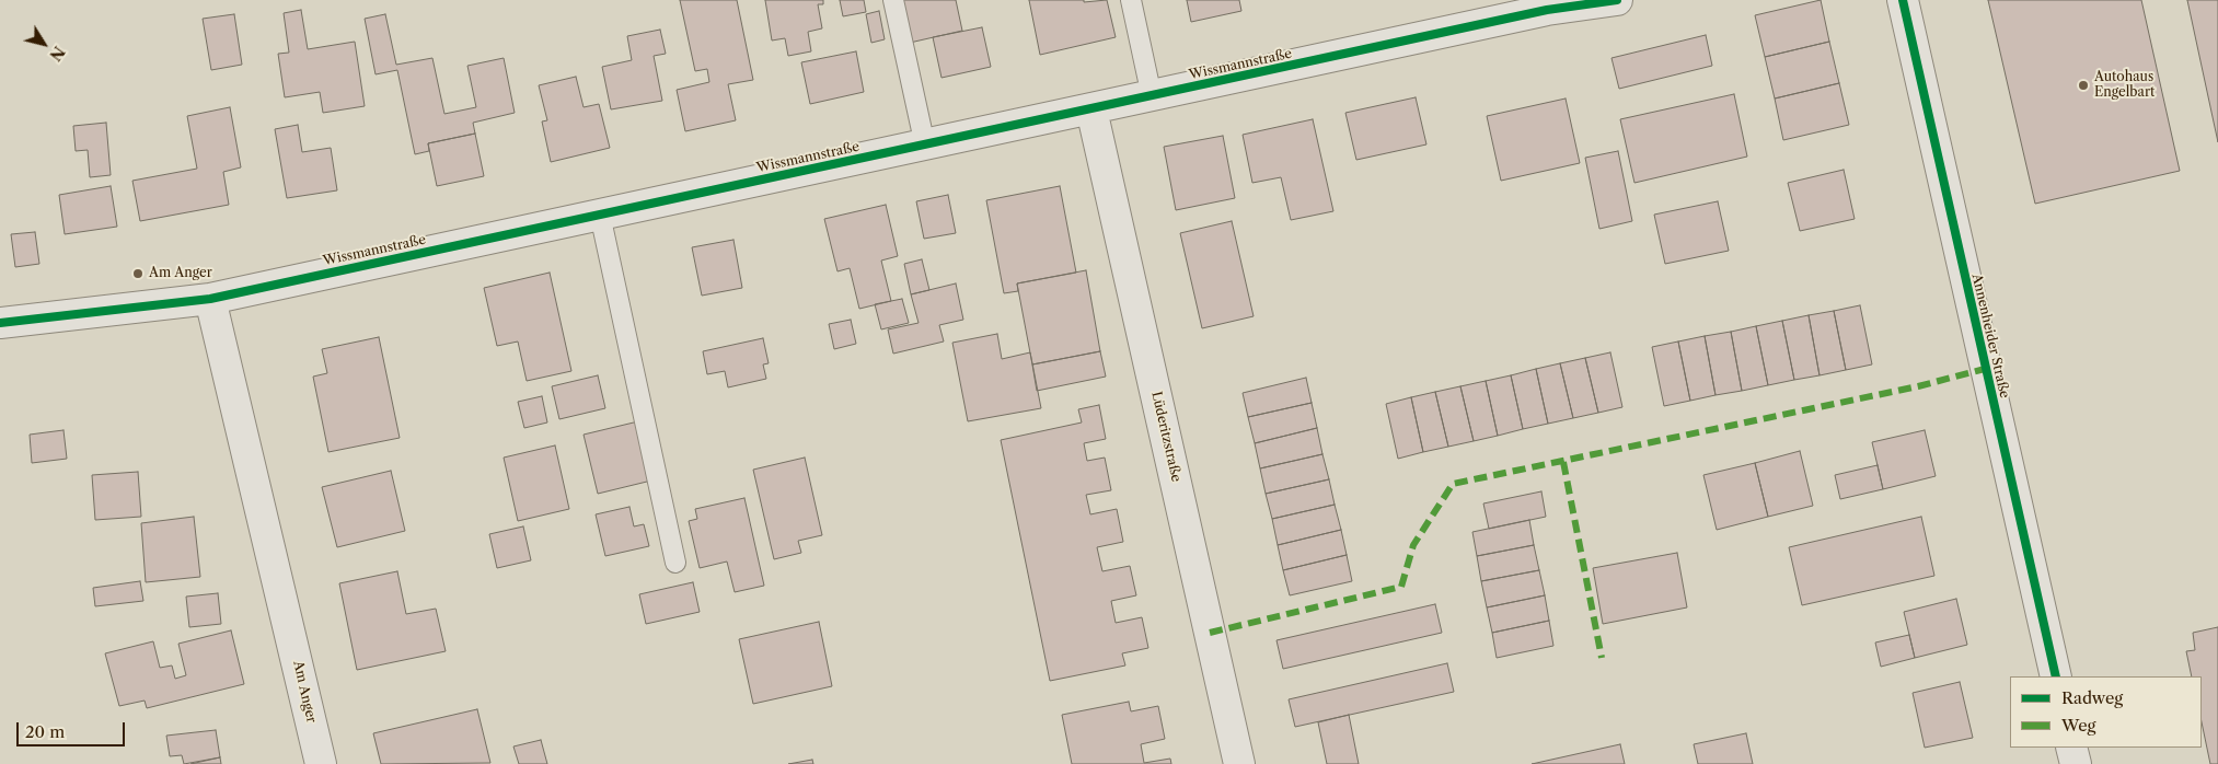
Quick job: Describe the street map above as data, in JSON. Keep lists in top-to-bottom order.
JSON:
{
  "streets": {
    "street": [
      "Wissmannstraße",
      "Annenheider Straße",
      "Lüderitzstraße",
      "Am Anger"
    ]
  },
  "crossings": [
    ["Wissmannstraße", "Lüderitzstraße"],
    ["Wissmannstraße", "Am Anger"]
  ],
  "places": ["Autohaus Engelbart", "Am Anger"],
  "legend": ["Radweg", "Weg"],
  "scale_bar": "20 m",
  "north": "bottom right"
}
